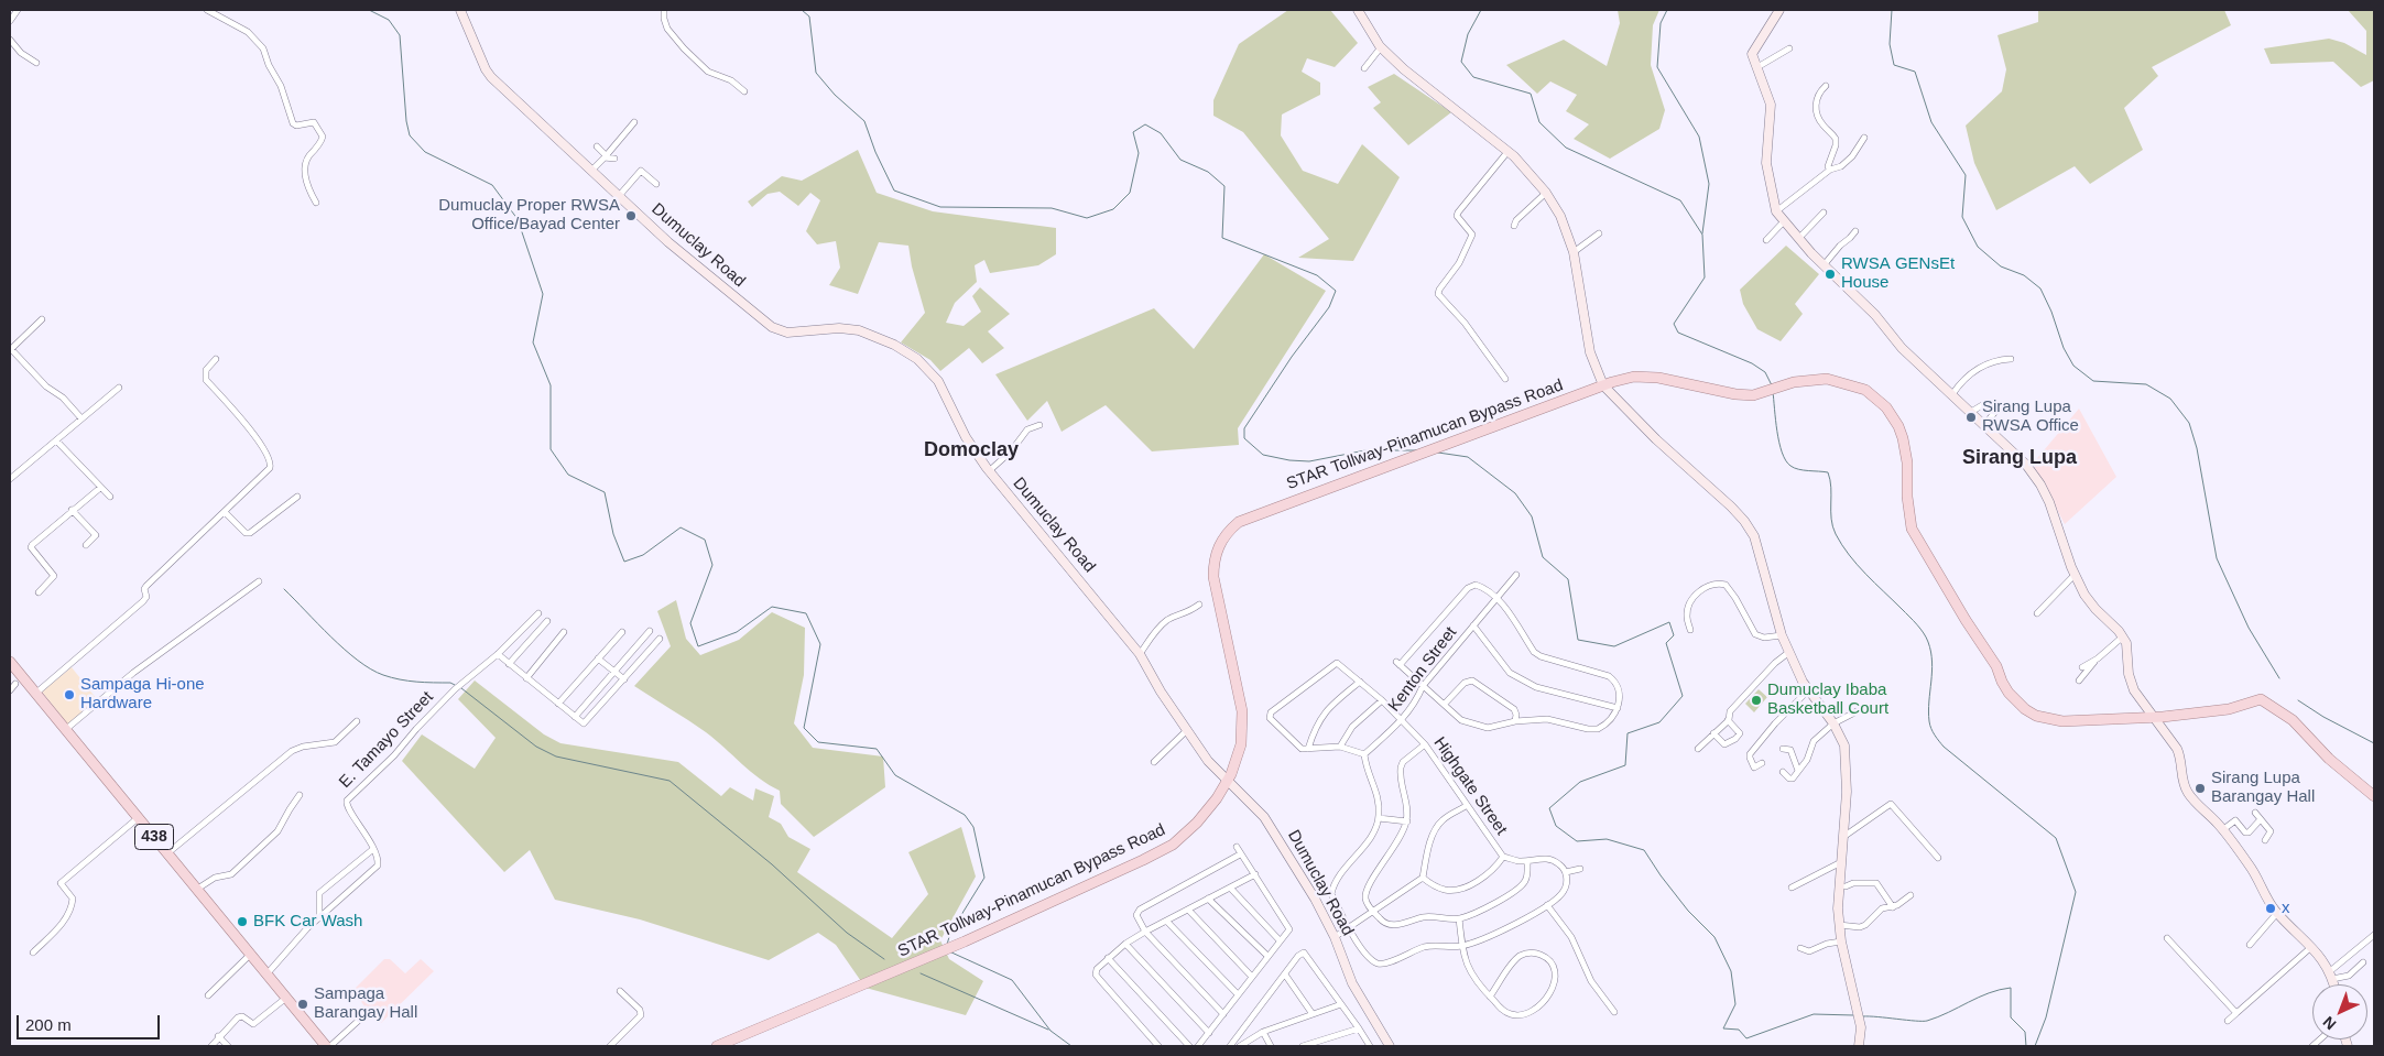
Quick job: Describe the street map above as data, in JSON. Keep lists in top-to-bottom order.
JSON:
{
  "streets": {
    "main road": ["STAR Tollway-Pinamucan Bypass Road", "438"],
    "street": [
      "Dumuclay Road",
      "Kenton Street",
      "E. Tamayo Street",
      "Highgate Street"
    ]
  },
  "crossings": [
    ["Dumuclay Road", "STAR Tollway-Pinamucan Bypass Road"],
    ["Kenton Street", "Highgate Street"]
  ],
  "districts": ["Domoclay", "Sirang Lupa"],
  "places": [
    "Dumuclay Proper RWSA Office/Bayad Center",
    "RWSA GENsEt House",
    "Sirang Lupa RWSA Office",
    "Sampaga Hi-one Hardware",
    "Dumuclay Ibaba Basketball Court",
    "Sirang Lupa Barangay Hall",
    "x",
    "BFK Car Wash",
    "Sampaga Barangay Hall"
  ],
  "scale_bar": "200 m",
  "north": "bottom left"
}
